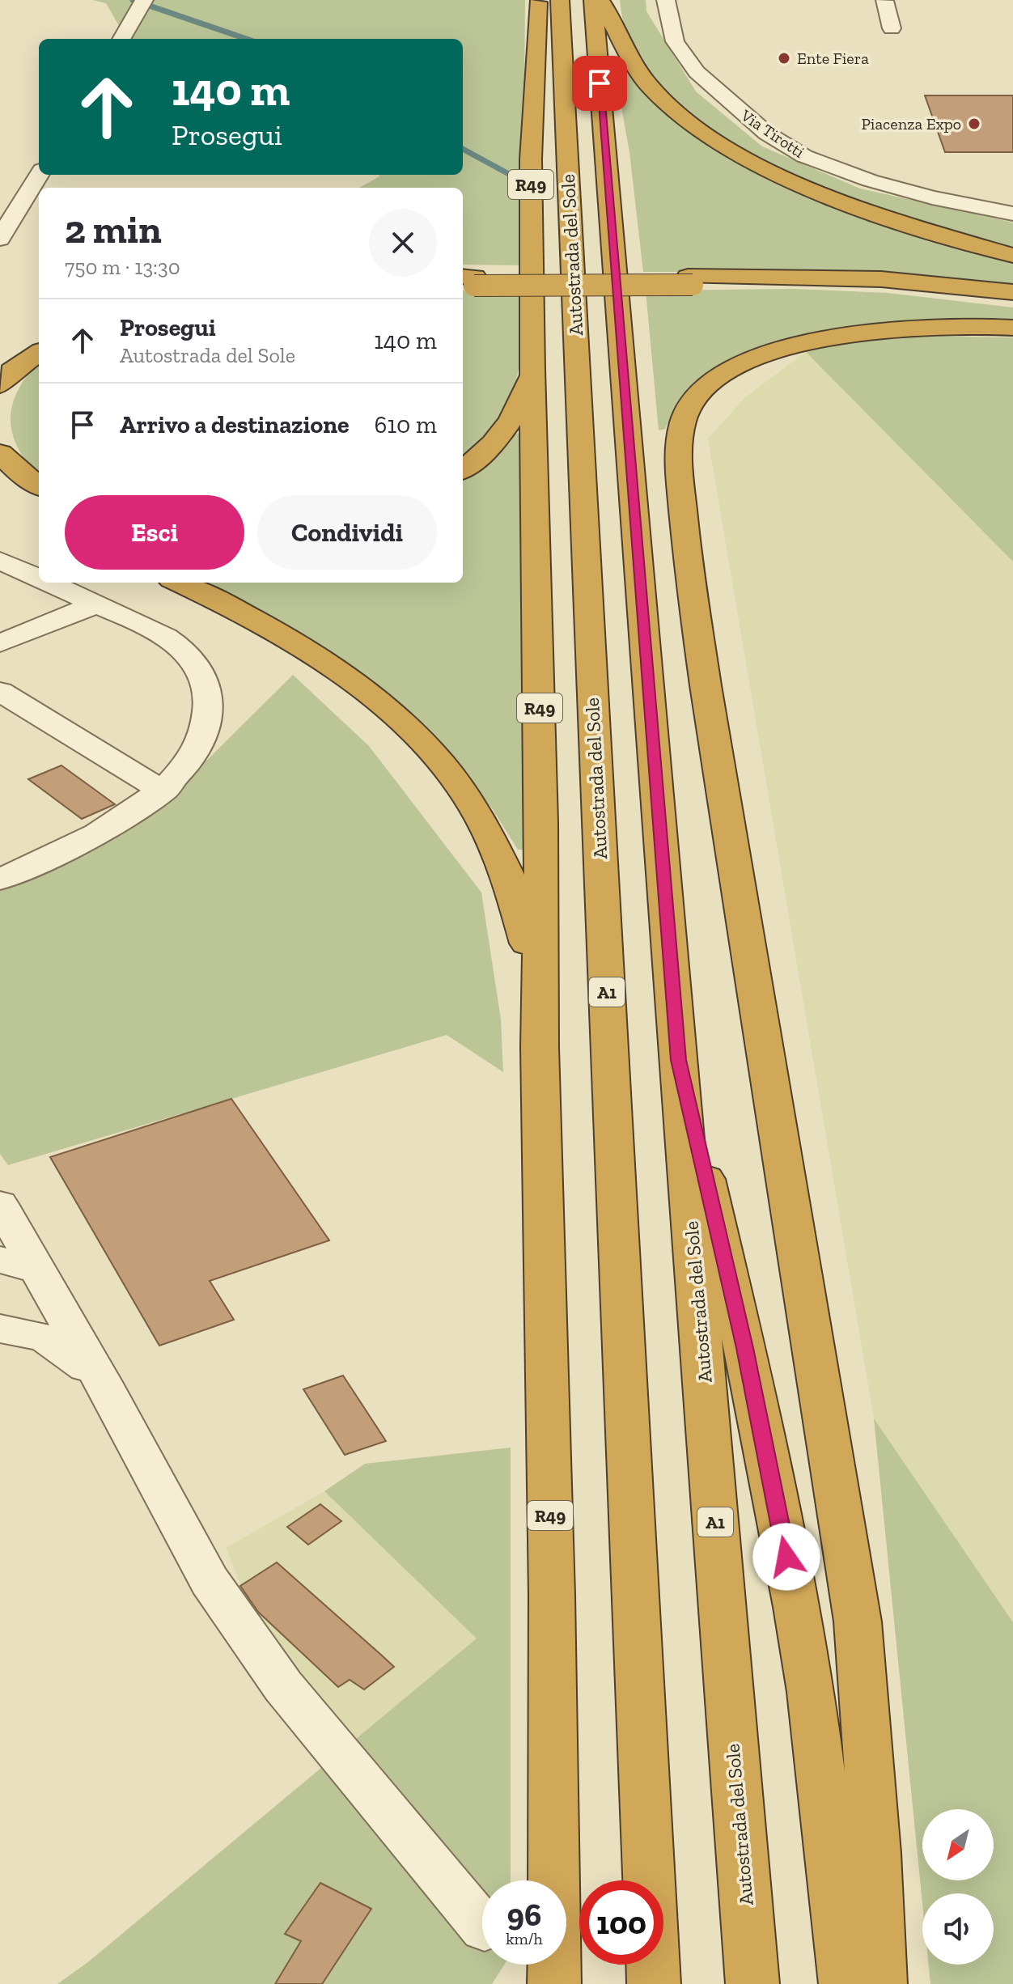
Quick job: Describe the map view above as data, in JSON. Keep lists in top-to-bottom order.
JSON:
{
  "streets": {
    "highway": ["R49", "Autostrada del Sole", "A1"],
    "street": ["Via Tirotti"]
  },
  "places": ["Ente Fiera", "Piacenza Expo"],
  "north": "bottom left",
  "page": {
    "turn": ["140 m", "Prosegui"],
    "heading": ["2 min", "750 m · 13:30"],
    "list": [
      {
        "name": "Prosegui",
        "note": "Autostrada del Sole",
        "value": "140 m"
      },
      {
        "name": "Arrivo a destinazione",
        "value": "610 m"
      }
    ],
    "buttons": ["Esci", "Condividi"],
    "speed": "96 km/h",
    "limit": "100"
  }
}
